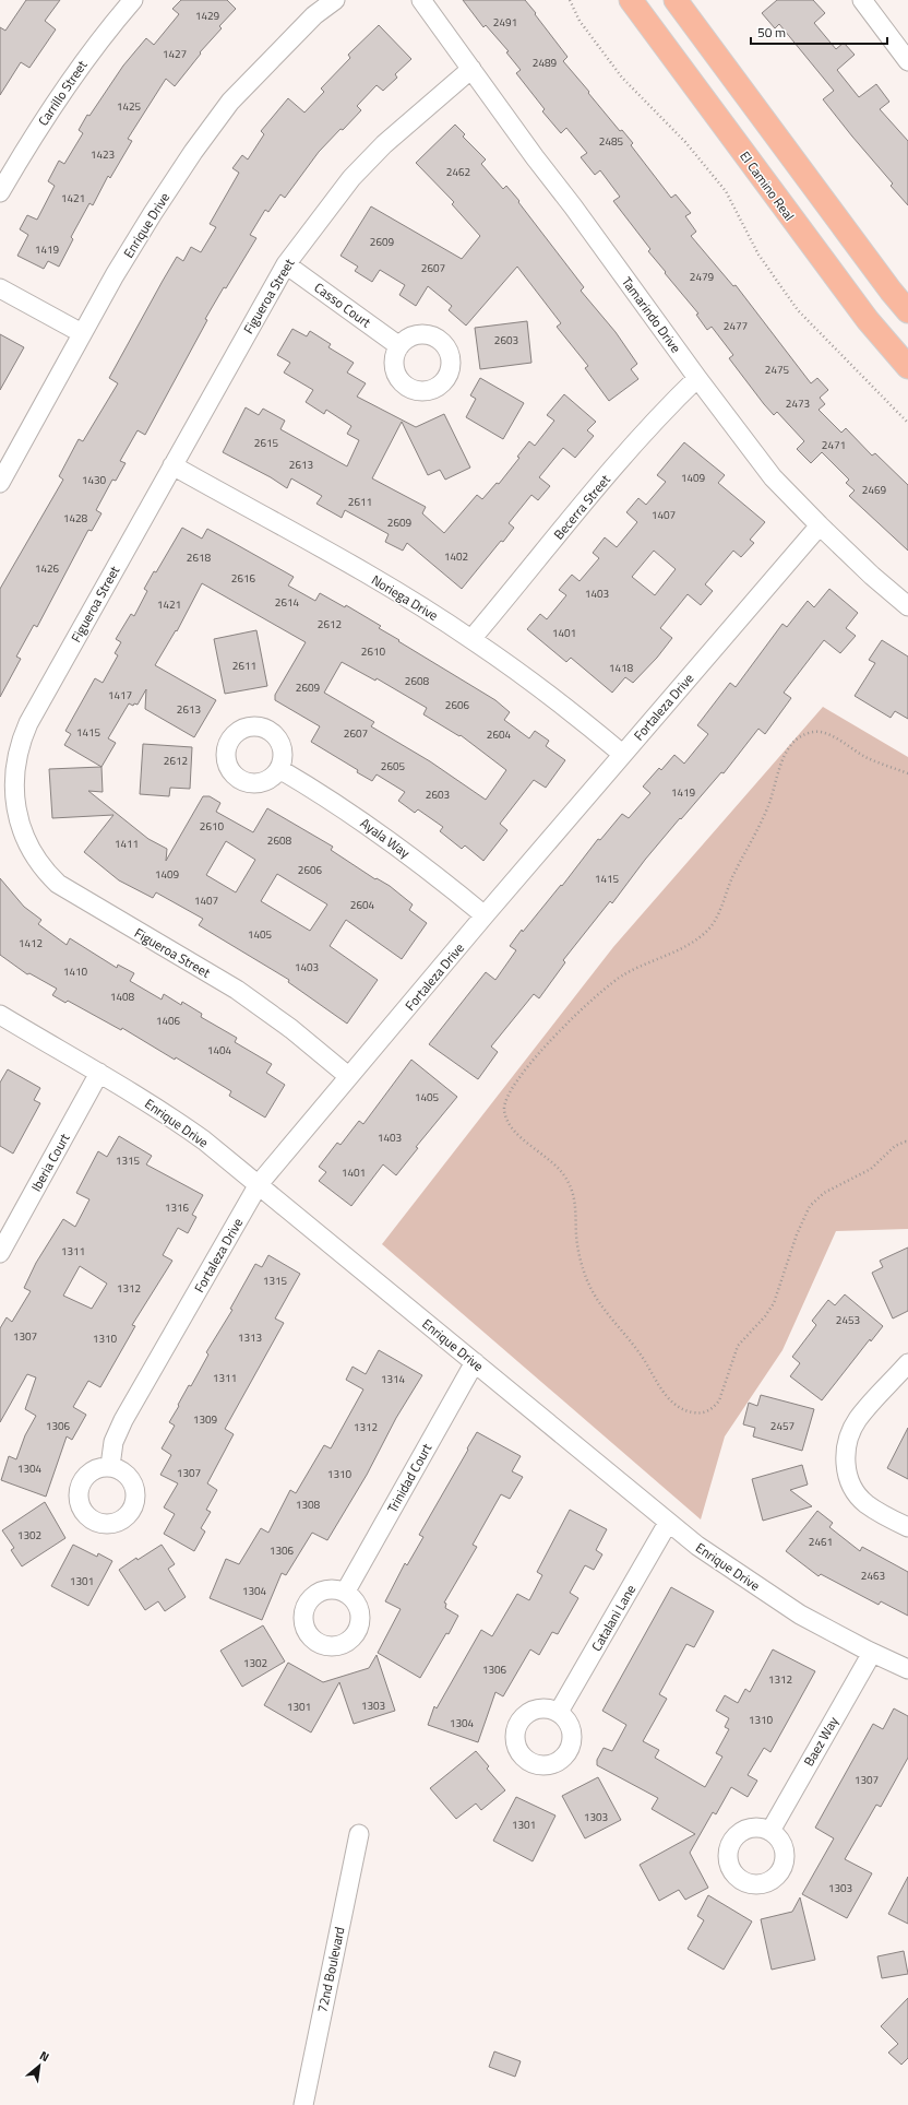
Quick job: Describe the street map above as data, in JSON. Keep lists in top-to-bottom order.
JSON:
{
  "streets": {
    "main road": ["El Camino Real"],
    "street": [
      "Carrillo Street",
      "Enrique Drive",
      "Figueroa Street",
      "Casso Court",
      "Tamarindo Drive",
      "Becerra Street",
      "Noriega Drive",
      "Fortaleza Drive",
      "Ayala Way",
      "Iberia Court",
      "Trinidad Court",
      "Catalani Lane",
      "Baez Way",
      "72nd Boulevard"
    ]
  },
  "crossings": [
    ["Enrique Drive", "Fortaleza Drive"],
    ["Enrique Drive", "Iberia Court"],
    ["Enrique Drive", "Trinidad Court"],
    ["Enrique Drive", "Catalani Lane"],
    ["Enrique Drive", "Baez Way"],
    ["Figueroa Street", "Casso Court"],
    ["Figueroa Street", "Tamarindo Drive"],
    ["Figueroa Street", "Noriega Drive"],
    ["Figueroa Street", "Fortaleza Drive"],
    ["Tamarindo Drive", "Becerra Street"],
    ["Tamarindo Drive", "Fortaleza Drive"],
    ["Becerra Street", "Noriega Drive"],
    ["Noriega Drive", "Fortaleza Drive"],
    ["Fortaleza Drive", "Ayala Way"]
  ],
  "house_numbers": [
    "1429",
    "2491",
    "1427",
    "2489",
    "1425",
    "2485",
    "1423",
    "2462",
    "1421",
    "2609",
    "1419",
    "2607",
    "2479",
    "2477",
    "2603",
    "2475",
    "2473",
    "2615",
    "2471",
    "2613",
    "1409",
    "1430",
    "2469",
    "2611",
    "1407",
    "1428",
    "2609",
    "1402",
    "2618",
    "1426",
    "2616",
    "1403",
    "2614",
    "1421",
    "2612",
    "1401",
    "2610",
    "2611",
    "1418",
    "2608",
    "2609",
    "1417",
    "2606",
    "2613",
    "1415",
    "2607",
    "2604",
    "2612",
    "2605",
    "1419",
    "2603",
    "2610",
    "2608",
    "1411",
    "2606",
    "1409",
    "1415",
    "1407",
    "2604",
    "1405",
    "1412",
    "1403",
    "1410",
    "1408",
    "1406",
    "1404",
    "1405",
    "1403",
    "1315",
    "1401",
    "1316",
    "1311",
    "1315",
    "1312",
    "2453",
    "1307",
    "1313",
    "1310",
    "1311",
    "1314",
    "1309",
    "1306",
    "2457",
    "1312",
    "1304",
    "1307",
    "1310",
    "1308",
    "1302",
    "2461",
    "1306",
    "2463",
    "1301",
    "1304",
    "1302",
    "1306",
    "1312",
    "1303",
    "1301",
    "1310",
    "1304",
    "1307",
    "1303",
    "1301",
    "1303"
  ],
  "scale_bar": "50 m",
  "north": "top right"
}
